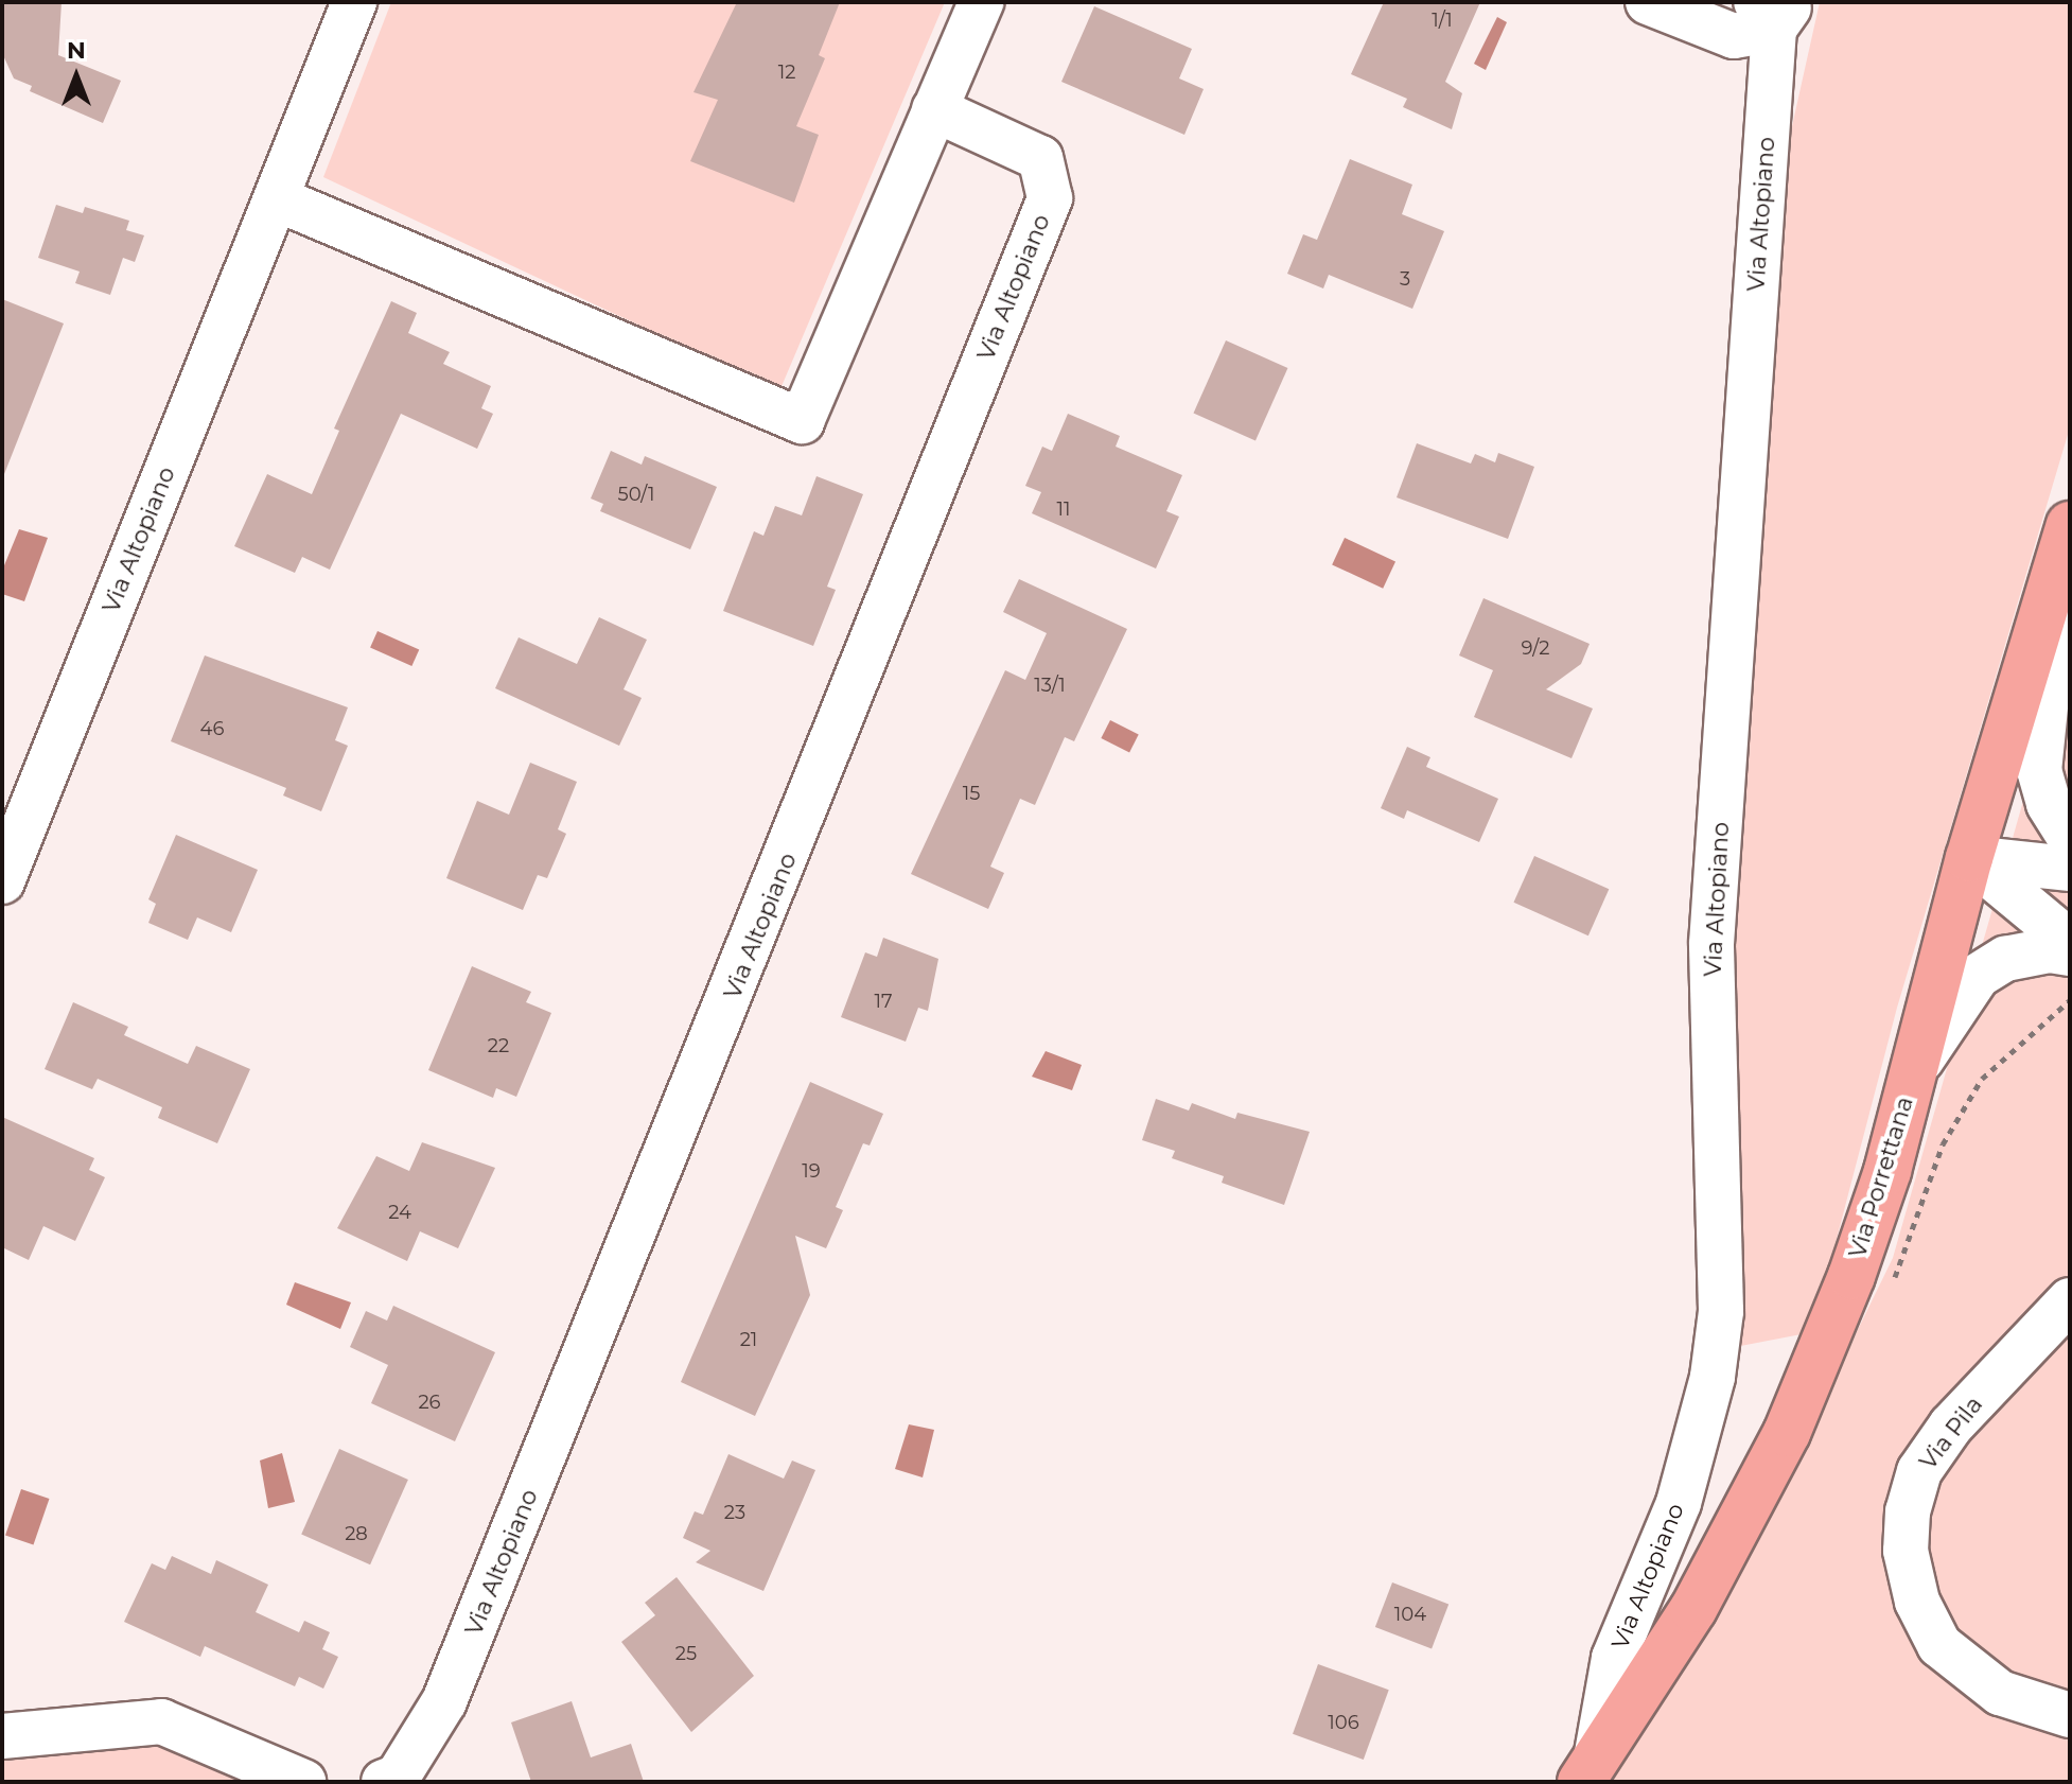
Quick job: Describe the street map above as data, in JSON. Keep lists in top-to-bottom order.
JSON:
{
  "streets": {
    "main road": ["Via Porrettana"],
    "street": ["Via Altopiano", "Via Pila"]
  },
  "crossings": [
    ["Via Altopiano", "Via Porrettana"]
  ],
  "house_numbers": [
    "1/1",
    "12",
    "3",
    "50/1",
    "11",
    "9/2",
    "13/1",
    "46",
    "15",
    "17",
    "22",
    "19",
    "24",
    "21",
    "26",
    "23",
    "28",
    "104",
    "25",
    "106"
  ],
  "north": "top"
}
